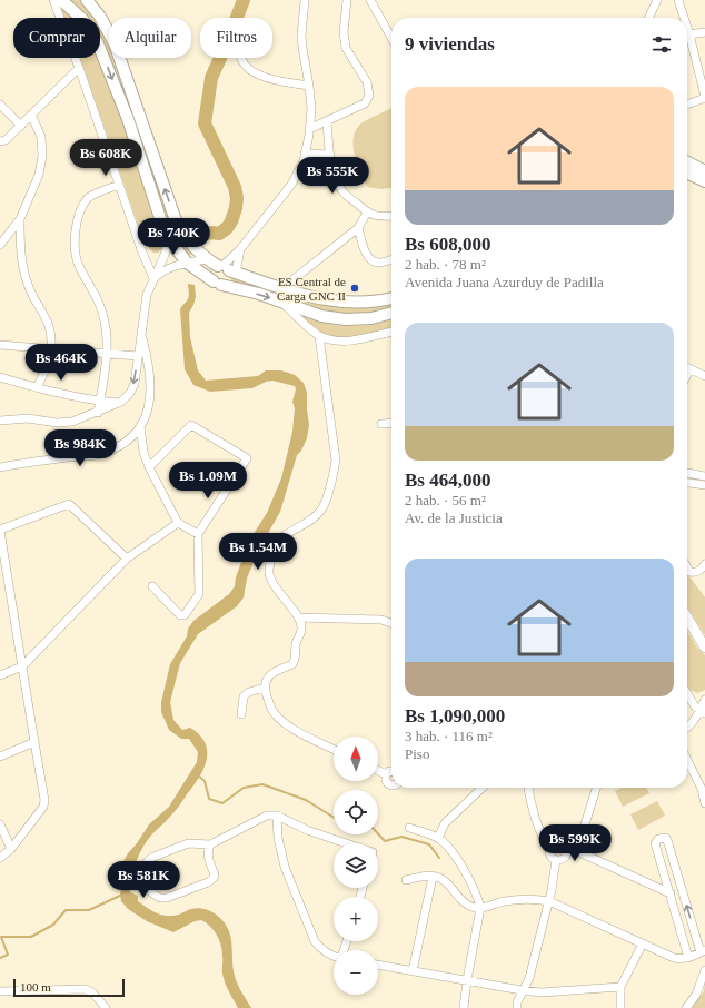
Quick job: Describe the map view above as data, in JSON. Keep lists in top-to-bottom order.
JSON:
{
  "places": ["ES Central de Carga GNC II"],
  "scale_bar": "100 m",
  "north": "top",
  "page": {
    "chip": ["Comprar", "Alquilar", "Filtros"],
    "heading": "9 viviendas",
    "list": [
      {
        "name": "Bs 608,000",
        "note": "2 hab. · 78 m² · Avenida Juana Azurduy de Padilla"
      },
      {
        "name": "Bs 464,000",
        "note": "2 hab. · 56 m² · Av. de la Justicia"
      },
      {
        "name": "Bs 1,090,000",
        "note": "3 hab. · 116 m² · Piso"
      }
    ],
    "price": [
      "Bs 608K",
      "Bs 555K",
      "Bs 740K",
      "Bs 464K",
      "Bs 984K",
      "Bs 1.09M",
      "Bs 1.54M",
      "Bs 599K",
      "Bs 581K"
    ],
    "map_buttons": ["+", "−"],
    "scale": "100 m"
  }
}
